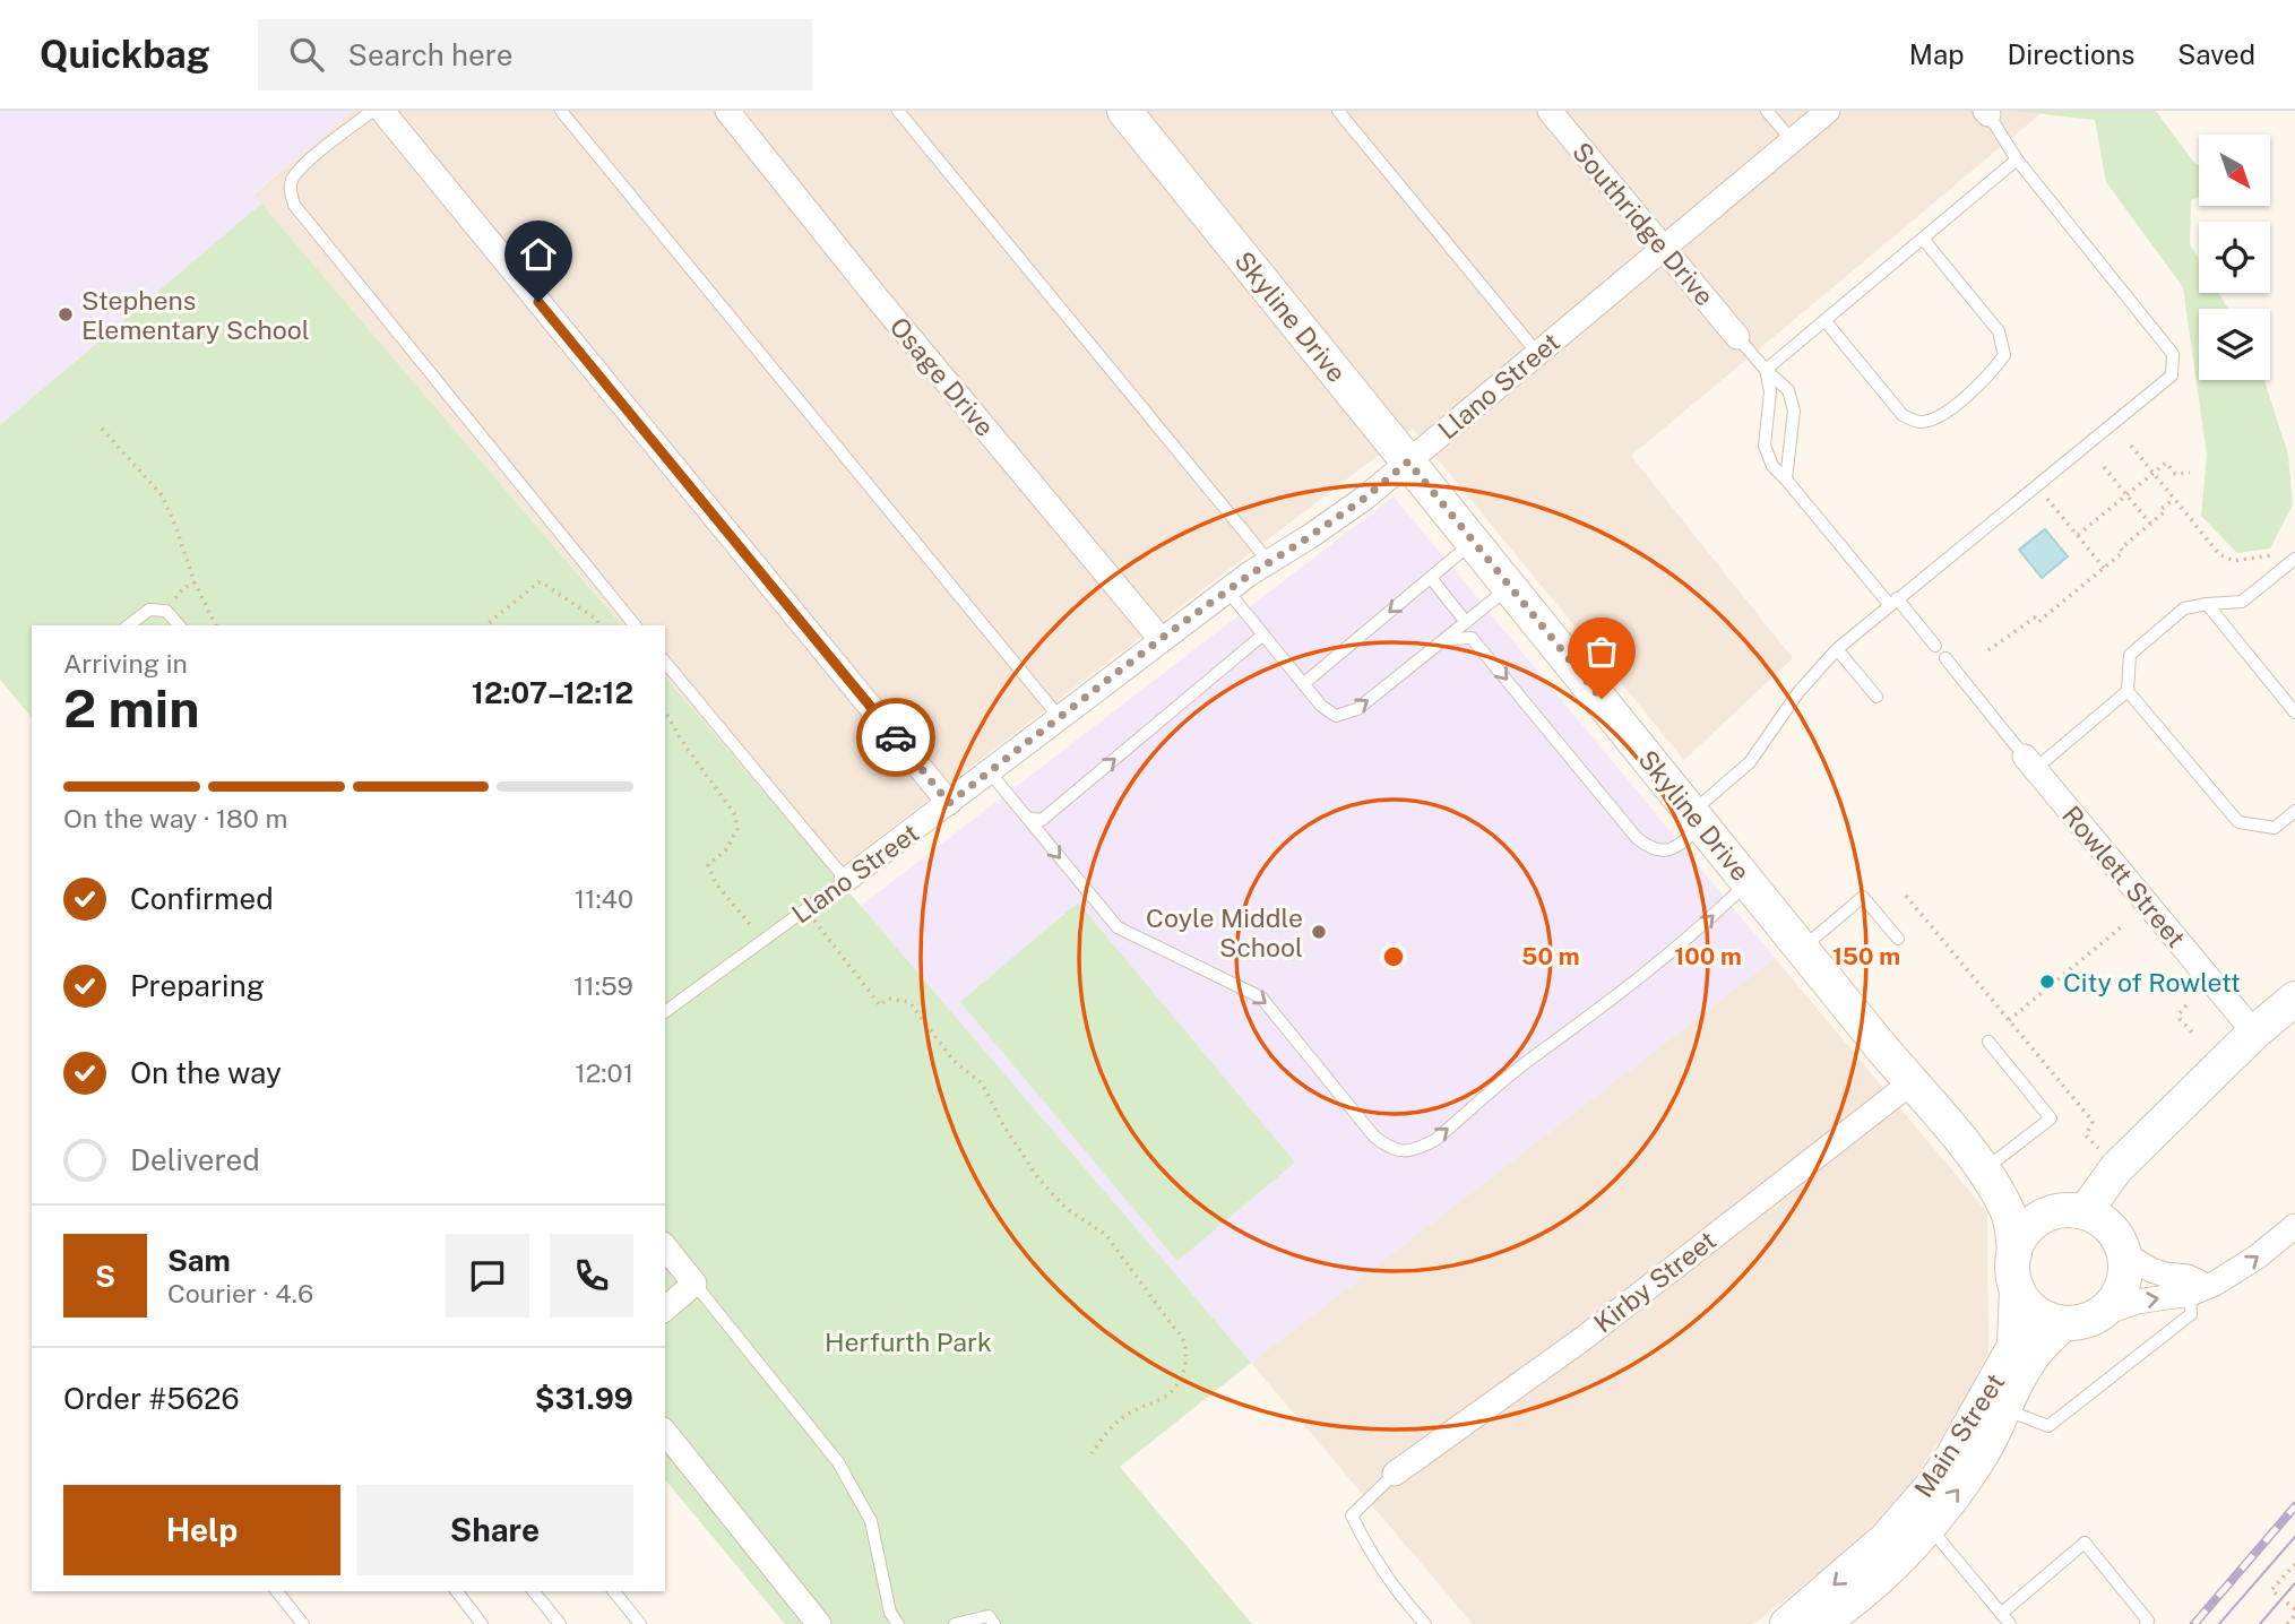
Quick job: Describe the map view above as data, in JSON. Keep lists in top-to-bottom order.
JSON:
{
  "streets": {
    "street": [
      "Southridge Drive",
      "Skyline Drive",
      "Osage Drive",
      "Llano Street",
      "Rowlett Street",
      "Kirby Street",
      "Main Street"
    ]
  },
  "crossings": [
    ["Southridge Drive", "Llano Street"],
    ["Skyline Drive", "Llano Street"],
    ["Skyline Drive", "Kirby Street"],
    ["Skyline Drive", "Main Street"],
    ["Osage Drive", "Llano Street"]
  ],
  "parks": ["Herfurth Park"],
  "places": ["Stephens Elementary School", "Coyle Middle School", "City of Rowlett"],
  "north": "bottom right",
  "page": {
    "header": "Quickbag",
    "search": "Search here",
    "nav": ["Map", "Directions", "Saved"],
    "heading": ["2 min", "Arriving in", "12:07–12:12"],
    "panel": [
      "Sam",
      "Courier · 4.6",
      "Order #5626",
      "$31.99"
    ],
    "bar": "On the way · 180 m",
    "list": [
      ["Confirmed", "11:40"],
      ["Preparing", "11:59"],
      ["On the way", "12:01"],
      "Delivered"
    ],
    "round": "S",
    "buttons": ["Help", "Share"]
  },
  "rings": ["50 m", "100 m", "150 m"]
}
